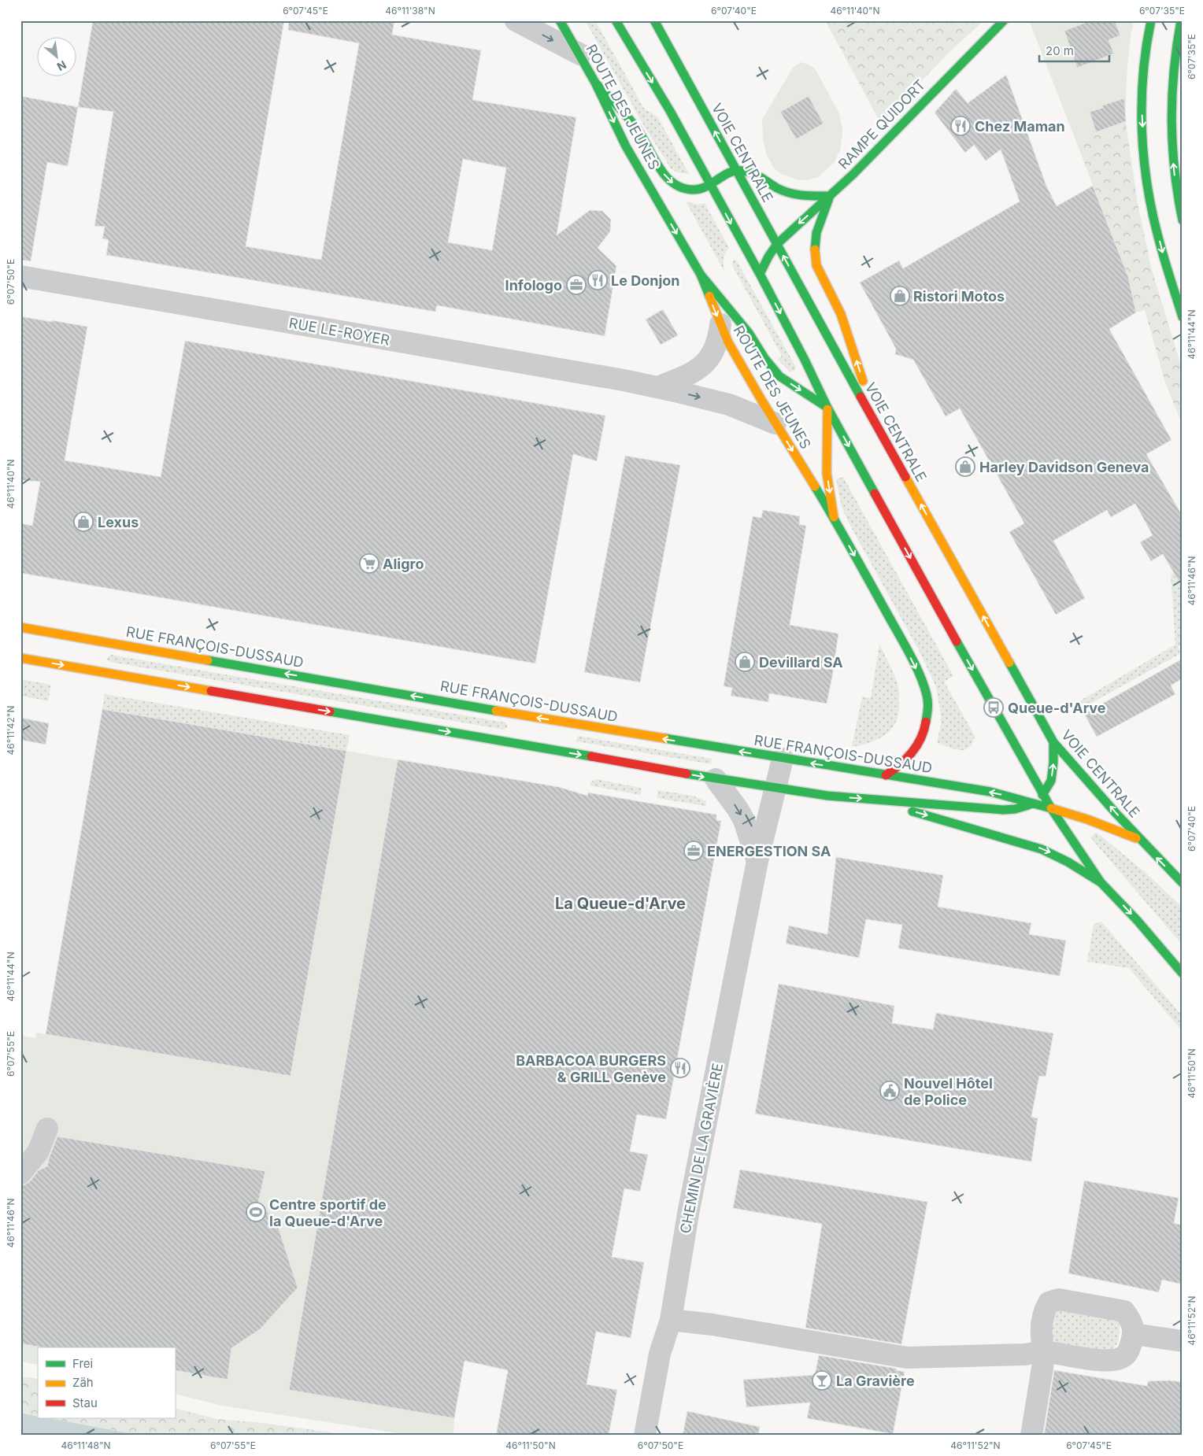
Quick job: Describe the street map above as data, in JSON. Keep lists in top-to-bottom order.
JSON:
{
  "streets": {
    "main road": [
      "ROUTE DES JEUNES",
      "RAMPE QUIDORT",
      "VOIE CENTRALE",
      "RUE FRANÇOIS-DUSSAUD"
    ],
    "street": ["RUE LE-ROYER", "CHEMIN DE LA GRAVIÈRE"]
  },
  "crossings": [
    ["ROUTE DES JEUNES", "RUE LE-ROYER"],
    ["ROUTE DES JEUNES", "RUE FRANÇOIS-DUSSAUD"],
    ["RAMPE QUIDORT", "VOIE CENTRALE"],
    ["VOIE CENTRALE", "RUE FRANÇOIS-DUSSAUD"],
    ["RUE FRANÇOIS-DUSSAUD", "CHEMIN DE LA GRAVIÈRE"]
  ],
  "districts": ["La Queue-d'Arve"],
  "places": {
    "restaurant": ["Chez Maman", "Le Donjon", "BARBACOA BURGERS & GRILL Genève"],
    "office": ["Infologo", "ENERGESTION SA"],
    "shop": [
      "Ristori Motos",
      "Harley Davidson Geneva",
      "Lexus",
      "Devillard SA"
    ],
    "supermarket": ["Aligro"],
    "bus stop": ["Queue-d'Arve"],
    "public building": ["Nouvel Hôtel de Police"],
    "sports": ["Centre sportif de la Queue-d'Arve"],
    "bar": ["La Gravière"]
  },
  "legend": ["Frei", "Zäh", "Stau"],
  "scale_bar": "20 m",
  "north": "bottom right",
  "coordinates": [
    "6°07'45\"E",
    "46°11'38\"N",
    "6°07'40\"E",
    "46°11'40\"N",
    "6°07'35\"E",
    "6°07'50\"E",
    "46°11'44\"N",
    "46°11'46\"N",
    "46°11'42\"N",
    "6°07'55\"E",
    "46°11'50\"N",
    "46°11'52\"N",
    "46°11'48\"N"
  ]
}
